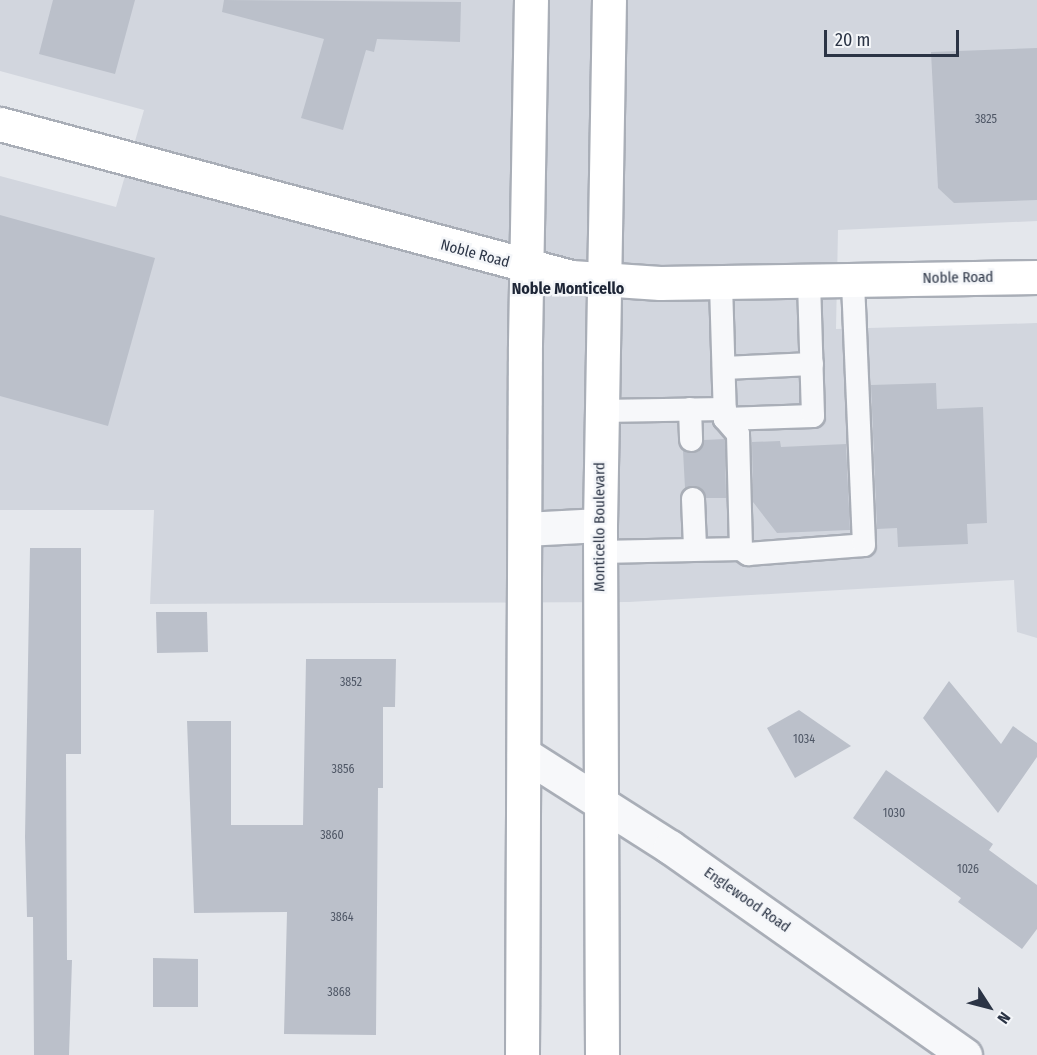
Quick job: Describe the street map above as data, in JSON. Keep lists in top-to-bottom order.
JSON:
{
  "streets": {
    "main road": ["Noble Road", "Monticello Boulevard"],
    "street": ["Englewood Road"]
  },
  "crossings": [
    ["Noble Road", "Monticello Boulevard"],
    ["Monticello Boulevard", "Englewood Road"]
  ],
  "districts": ["Noble Monticello"],
  "house_numbers": [
    "3825",
    "3852",
    "1034",
    "3856",
    "1030",
    "3860",
    "1026",
    "3864",
    "3868"
  ],
  "scale_bar": "20 m",
  "north": "bottom right"
}
